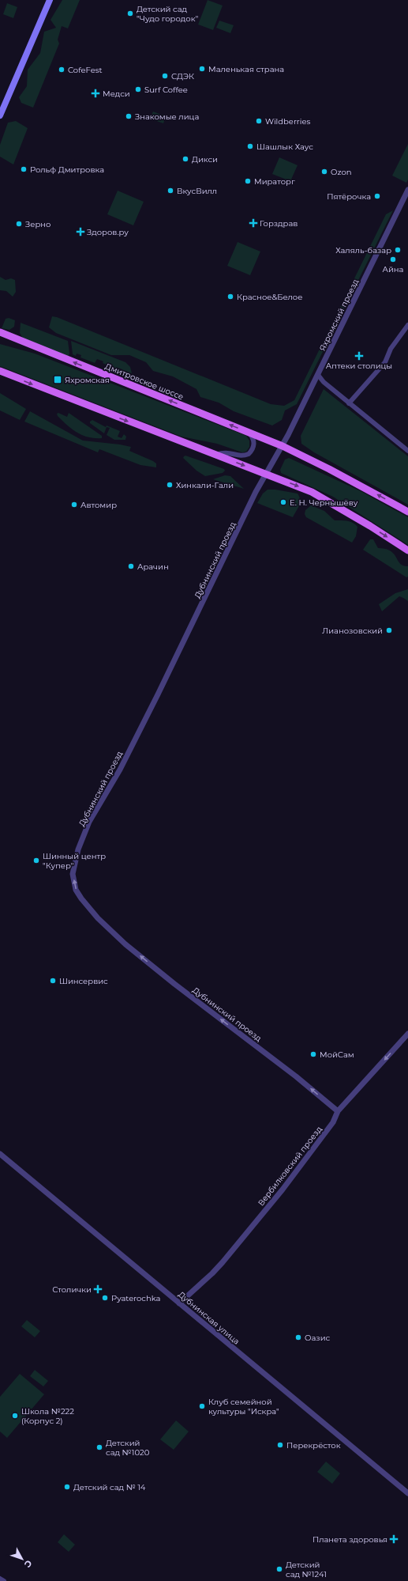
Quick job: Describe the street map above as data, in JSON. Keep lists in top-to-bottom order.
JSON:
{
  "streets": {
    "main road": ["Дмитровское шоссе"],
    "street": [
      "Яхромский проезд",
      "Дубнинский проезд",
      "Вербилковский проезд",
      "Дубнинская улица"
    ]
  },
  "crossings": [
    ["Яхромский проезд", "Дмитровское шоссе"],
    ["Дубнинский проезд", "Вербилковский проезд"],
    ["Вербилковский проезд", "Дубнинская улица"]
  ],
  "places": {
    "other": [
      "Детский сад \"Чудо городок\"",
      "Маленькая страна",
      "CofeFest",
      "СДЭК",
      "Surf Coffee",
      "Знакомые лица",
      "Wildberries",
      "Шашлык Хаус",
      "Дикси",
      "Рольф Дмитровка",
      "Ozon",
      "Мираторг",
      "ВкусВилл",
      "Пятёрочка",
      "Зерно",
      "Халяль-базар",
      "Айна",
      "Красное&Белое",
      "Хинкали-Гали",
      "Е. Н. Чернышёву",
      "Автомир",
      "Арачин",
      "Лианозовский",
      "Шинный центр \"Купер\"",
      "Шинсервис",
      "МойСам",
      "Pyaterochka",
      "Оазис",
      "Клуб семейной культуры \"Искра\"",
      "Школа №222 (Корпус 2)",
      "Перекрёсток",
      "Детский сад №1020",
      "Детский сад № 14",
      "Детский сад №1241"
    ],
    "health": [
      "Медси",
      "Горздрав",
      "Здоров.ру",
      "Аптеки столицы",
      "Столички",
      "Планета здоровья"
    ],
    "transit": ["Яхромская"]
  },
  "north": "bottom right"
}
